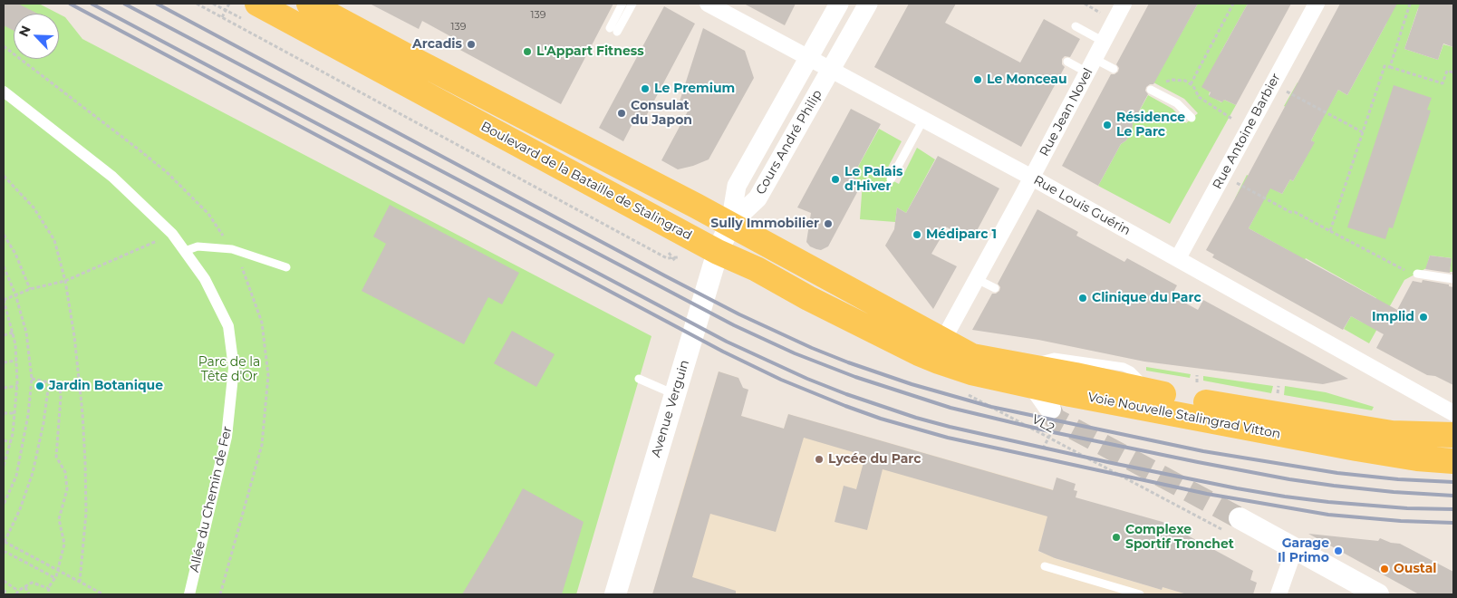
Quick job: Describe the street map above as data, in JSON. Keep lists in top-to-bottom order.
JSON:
{
  "streets": {
    "main road": ["Boulevard de la Bataille de Stalingrad", "Avenue Verguin", "Voie Nouvelle Stalingrad Vitton"],
    "street": [
      "Rue Jean Novel",
      "Rue Antoine Barbier",
      "Cours André Philip",
      "Rue Louis Guérin",
      "Allée du Chemin de Fer"
    ],
    "path": ["VL2"]
  },
  "crossings": [
    ["Rue Jean Novel", "Rue Louis Guérin"],
    ["Rue Jean Novel", "Voie Nouvelle Stalingrad Vitton"],
    ["Rue Antoine Barbier", "Rue Louis Guérin"],
    ["Cours André Philip", "Rue Louis Guérin"],
    ["Cours André Philip", "Avenue Verguin"],
    ["Boulevard de la Bataille de Stalingrad", "Avenue Verguin"],
    ["Boulevard de la Bataille de Stalingrad", "Voie Nouvelle Stalingrad Vitton"]
  ],
  "parks": ["Parc de la Tête d'Or"],
  "places": [
    "Arcadis",
    "L'Appart Fitness",
    "Le Monceau",
    "Le Premium",
    "Consulat du Japon",
    "Résidence Le Parc",
    "Le Palais d'Hiver",
    "Sully Immobilier",
    "Médiparc 1",
    "Clinique du Parc",
    "Implid",
    "Jardin Botanique",
    "Lycée du Parc",
    "Complexe Sportif Tronchet",
    "Garage Il Primo",
    "Oustal"
  ],
  "house_numbers": ["139", "139"],
  "north": "top left"
}
